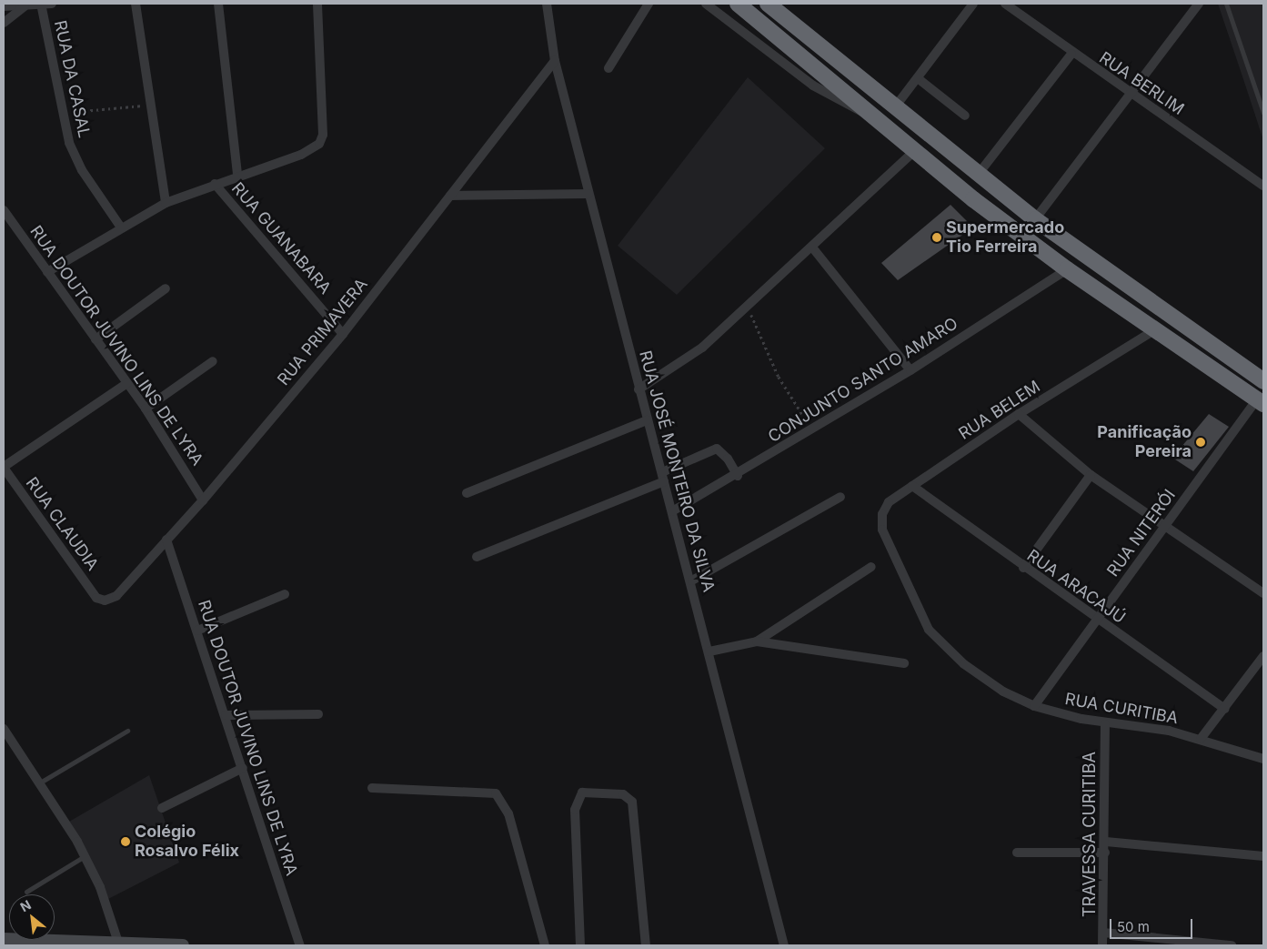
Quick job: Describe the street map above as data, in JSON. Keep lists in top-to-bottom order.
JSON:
{
  "streets": {
    "street": [
      "RUA DA CASAL",
      "RUA BERLIM",
      "RUA GUANABARA",
      "RUA PRIMAVERA",
      "RUA DOUTOR JUVINO LINS DE LYRA",
      "CONJUNTO SANTO AMARO",
      "RUA BELEM",
      "RUA JOSÉ MONTEIRO DA SILVA",
      "RUA CLAUDIA",
      "RUA NITERÓI",
      "RUA ARACAJÚ",
      "RUA CURITIBA",
      "TRAVESSA CURITIBA"
    ]
  },
  "crossings": [
    ["RUA GUANABARA", "RUA PRIMAVERA"],
    ["RUA PRIMAVERA", "RUA DOUTOR JUVINO LINS DE LYRA"],
    ["RUA PRIMAVERA", "RUA JOSÉ MONTEIRO DA SILVA"],
    ["RUA PRIMAVERA", "RUA CLAUDIA"],
    ["CONJUNTO SANTO AMARO", "RUA JOSÉ MONTEIRO DA SILVA"],
    ["RUA BELEM", "RUA ARACAJÚ"],
    ["RUA BELEM", "RUA CURITIBA"],
    ["RUA NITERÓI", "RUA ARACAJÚ"],
    ["RUA NITERÓI", "RUA CURITIBA"],
    ["RUA CURITIBA", "TRAVESSA CURITIBA"]
  ],
  "places": ["Supermercado Tio Ferreira", "Panificação Pereira", "Colégio Rosalvo Félix"],
  "scale_bar": "50 m",
  "north": "top left"
}
